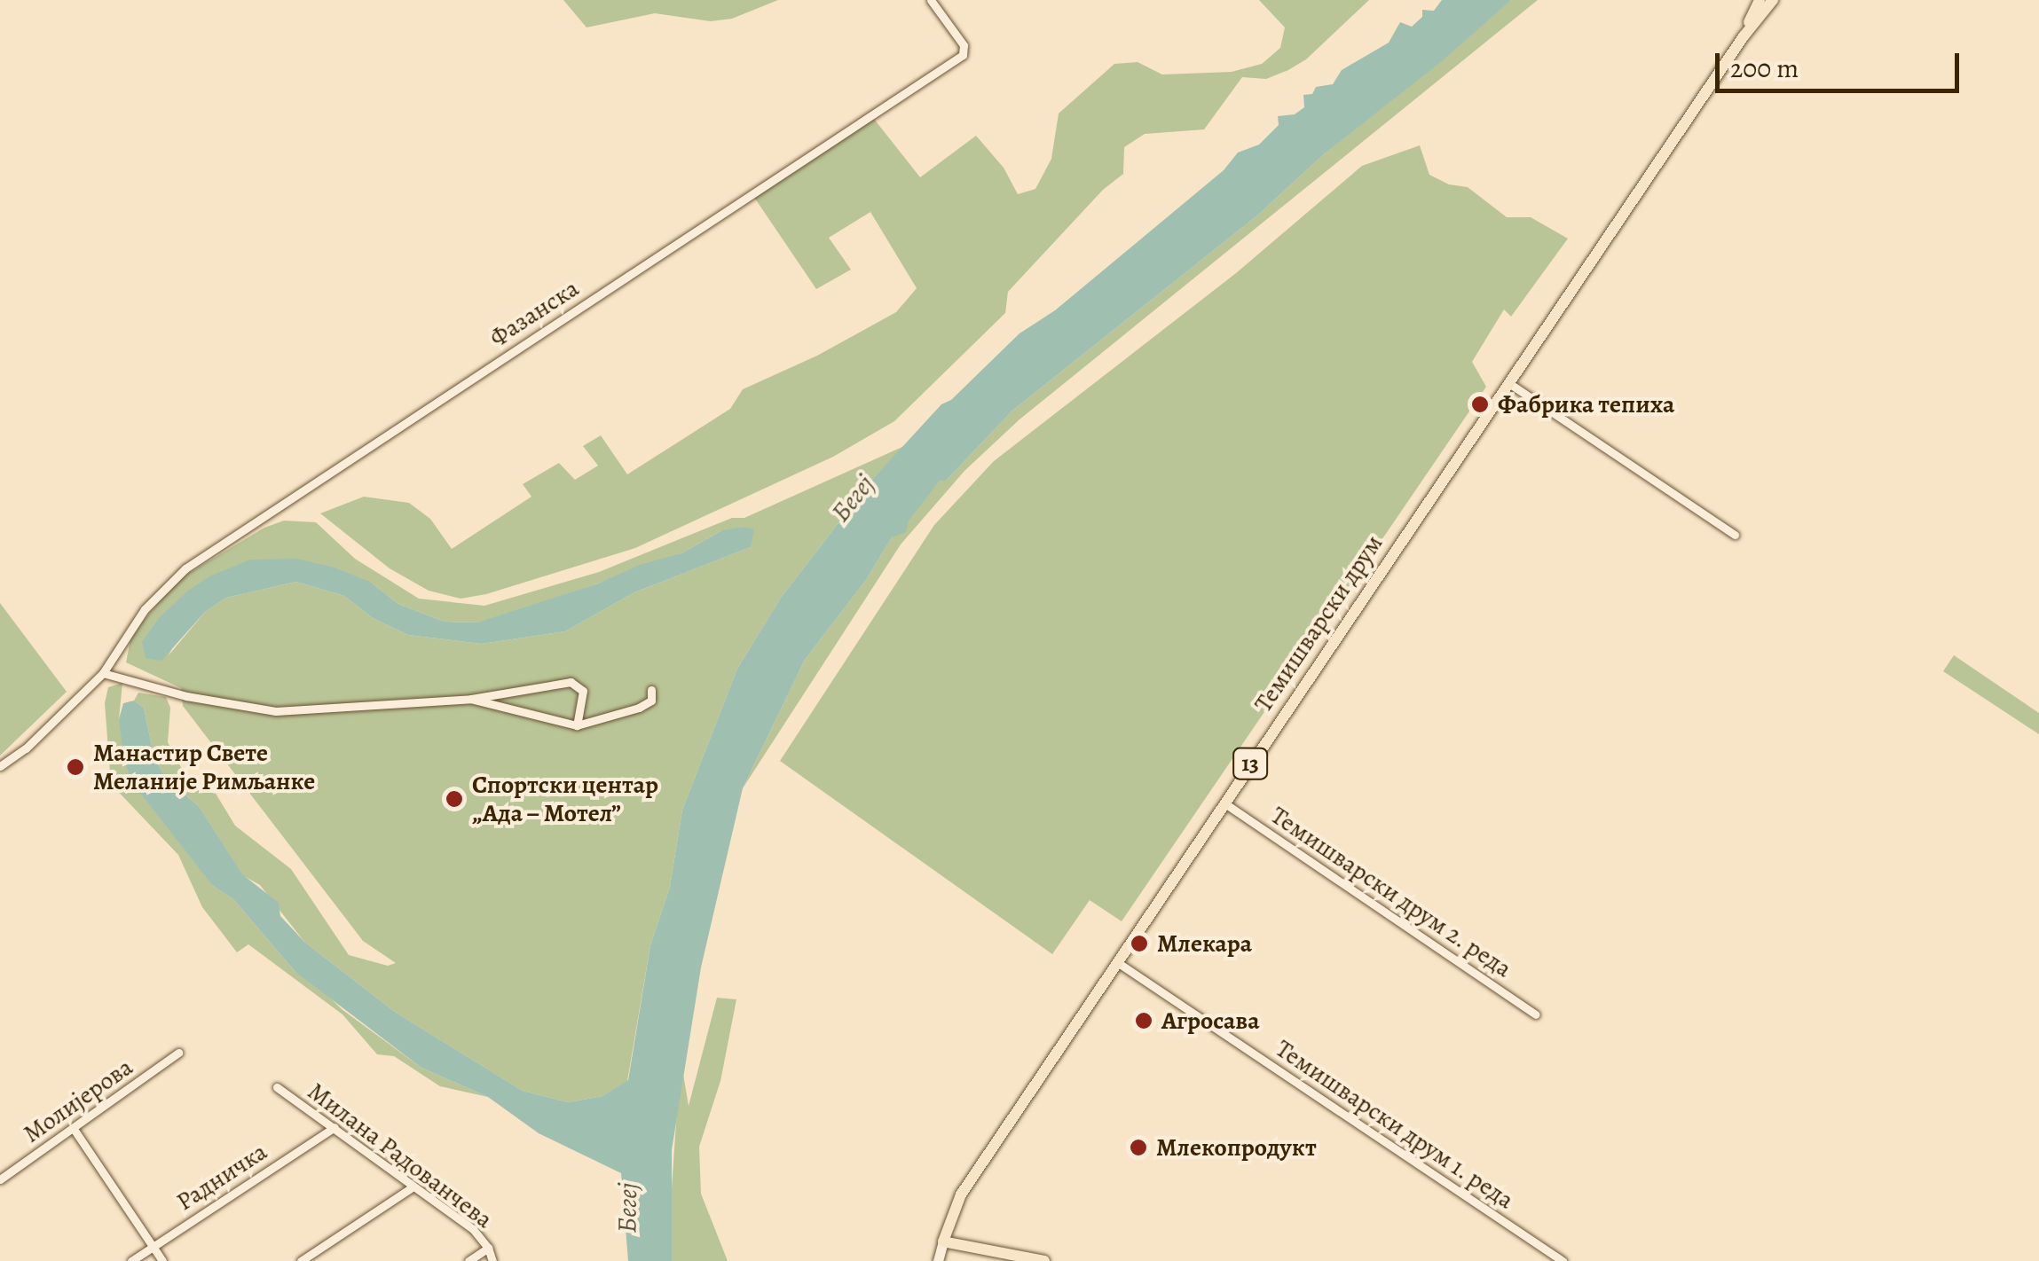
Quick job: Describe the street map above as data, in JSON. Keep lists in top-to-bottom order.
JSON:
{
  "streets": {
    "main road": ["Темишварски друм", "13"],
    "street": [
      "Фазанска",
      "Темишварски друм 2. реда",
      "Молијерова",
      "Темишварски друм 1. реда",
      "Милана Радованчева",
      "Радничка"
    ]
  },
  "crossings": [
    ["Темишварски друм", "Темишварски друм 2. реда"],
    ["Темишварски друм", "Темишварски друм 1. реда"],
    ["Милана Радованчева", "Радничка"]
  ],
  "water": ["Бегеј"],
  "places": [
    "Фабрика тепиха",
    "Манастир Свете Меланије Римљанке",
    "Спортски центар „Ада – Мотел”",
    "Млекара",
    "Агросава",
    "Млекопродукт"
  ],
  "scale_bar": "200 m"
}
